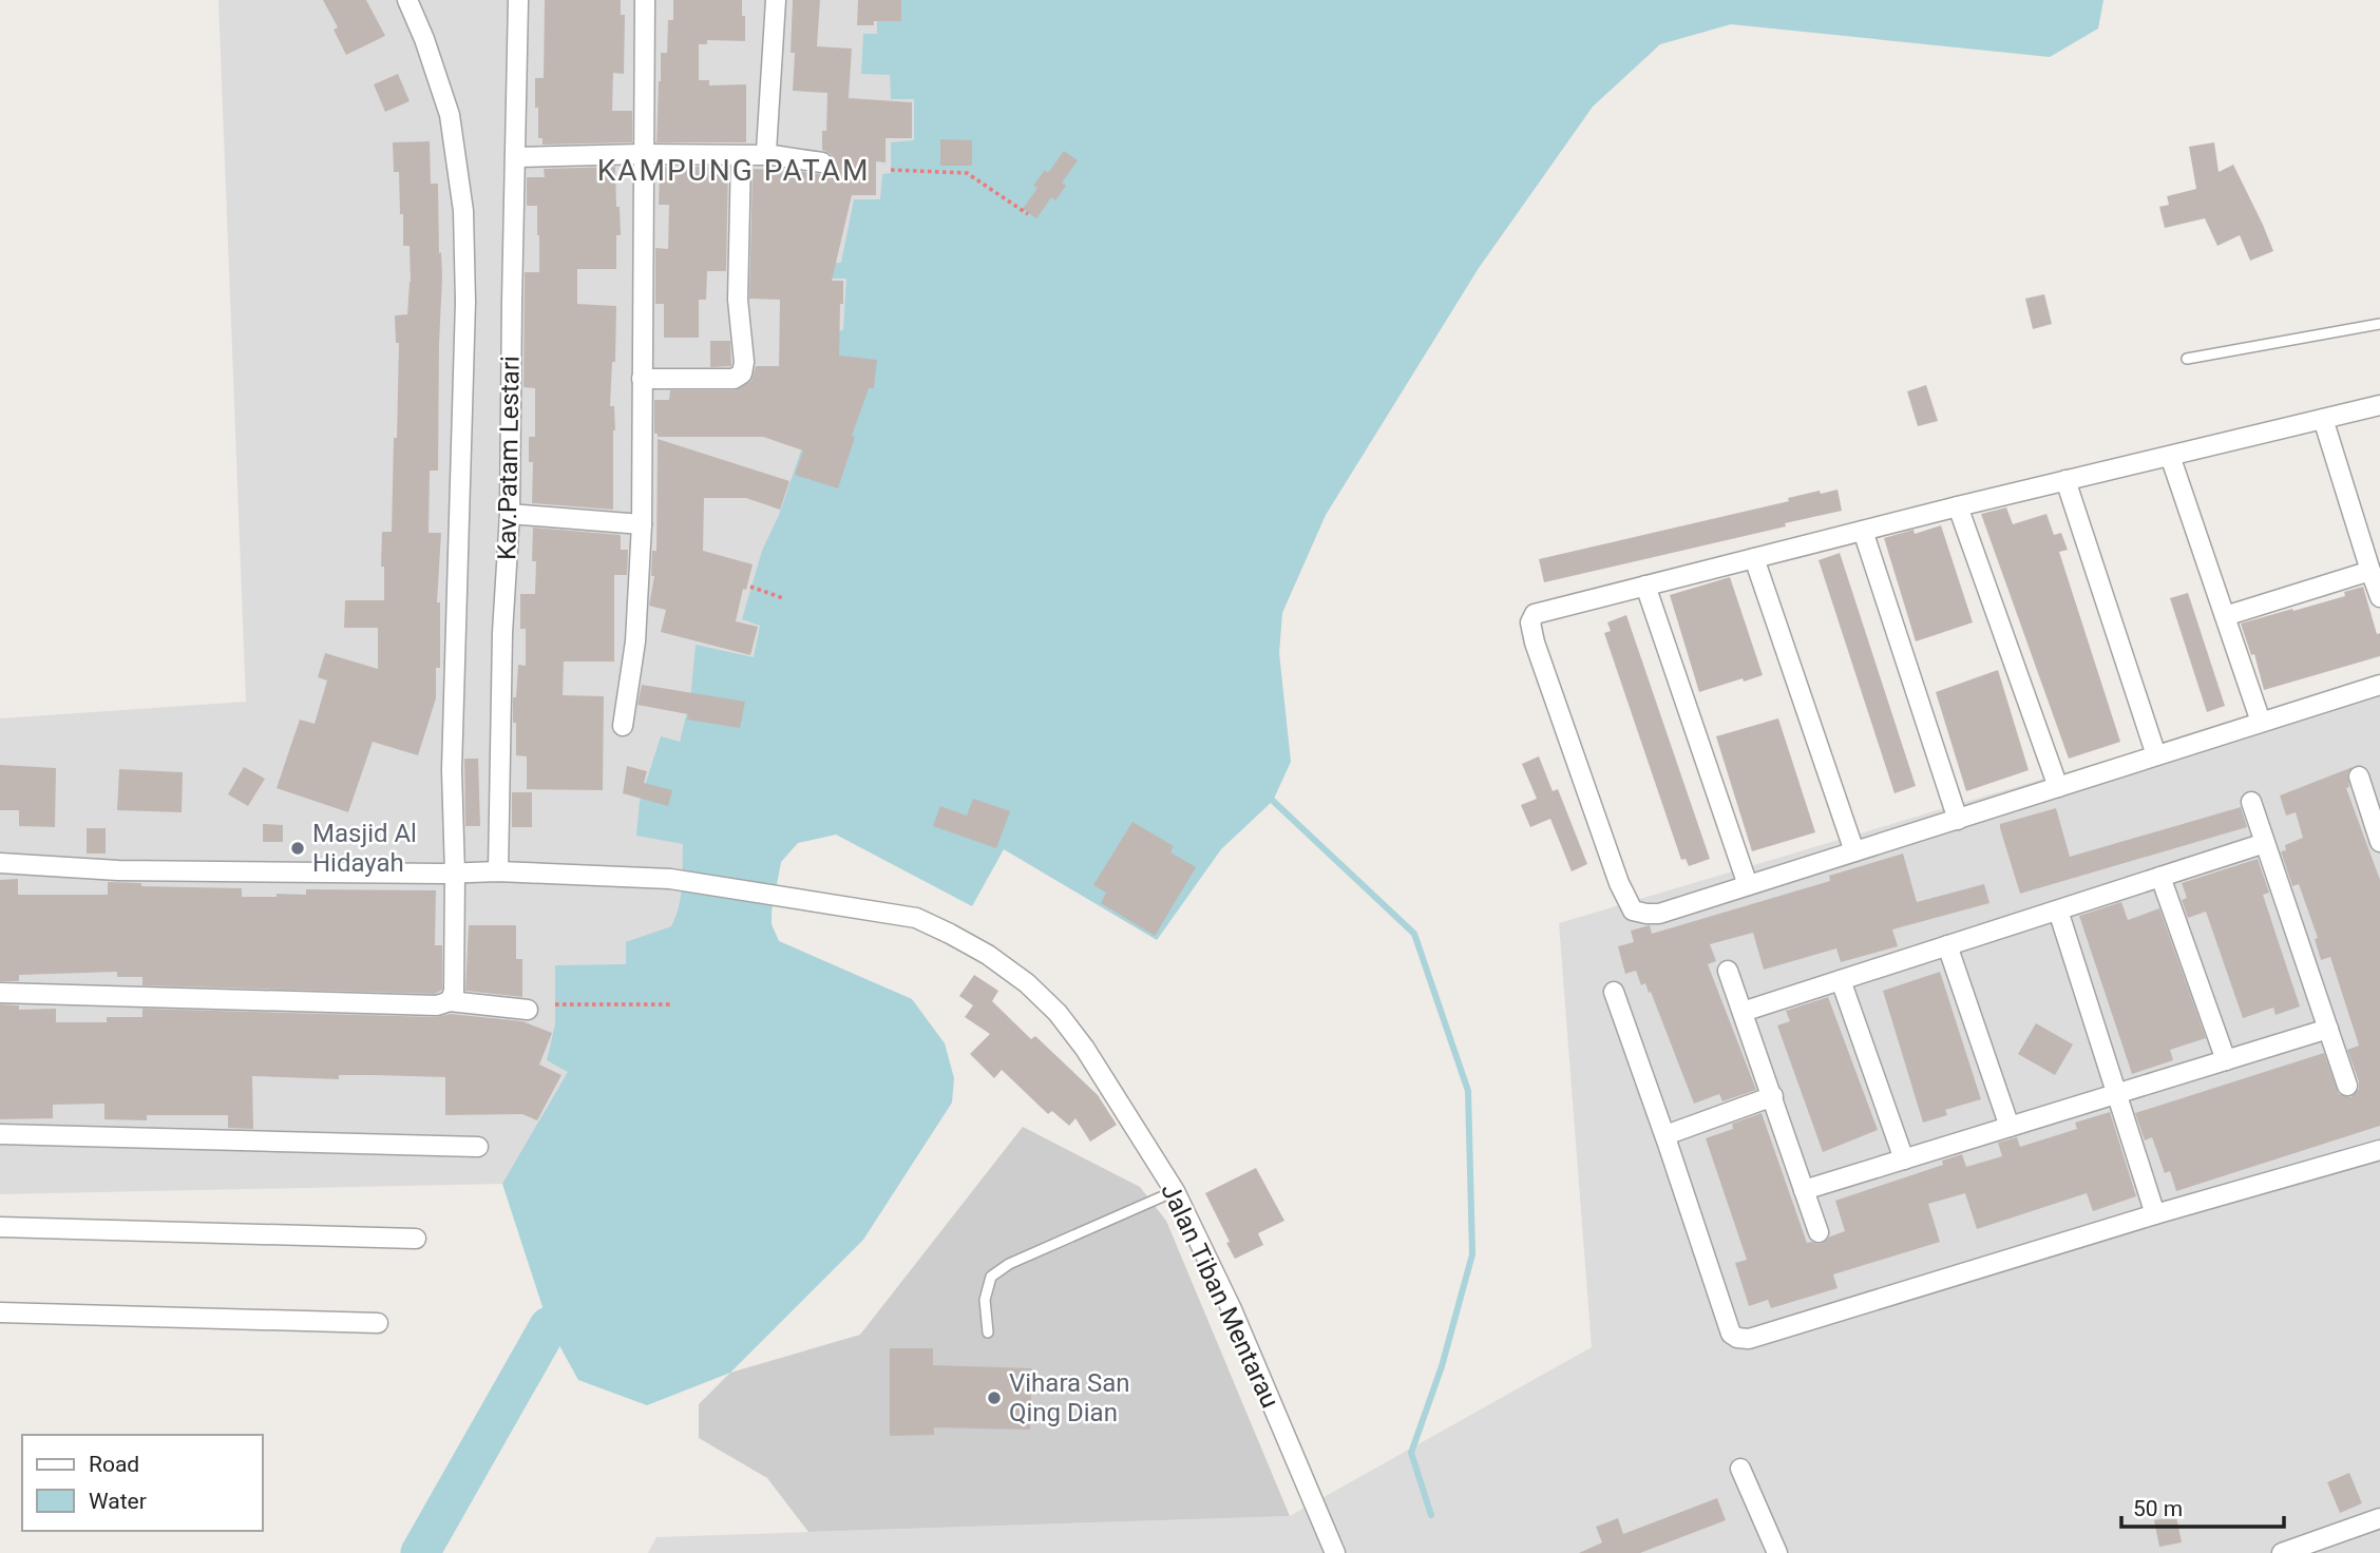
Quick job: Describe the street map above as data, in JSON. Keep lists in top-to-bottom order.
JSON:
{
  "streets": {
    "street": ["Kav.Patam Lestari", "Jalan Tiban Mentarau"]
  },
  "crossings": [
    ["Kav.Patam Lestari", "Jalan Tiban Mentarau"]
  ],
  "districts": ["KAMPUNG PATAM"],
  "places": ["Masjid Al Hidayah", "Vihara San Qing Dian"],
  "legend": ["Road", "Water"],
  "scale_bar": "50 m"
}
